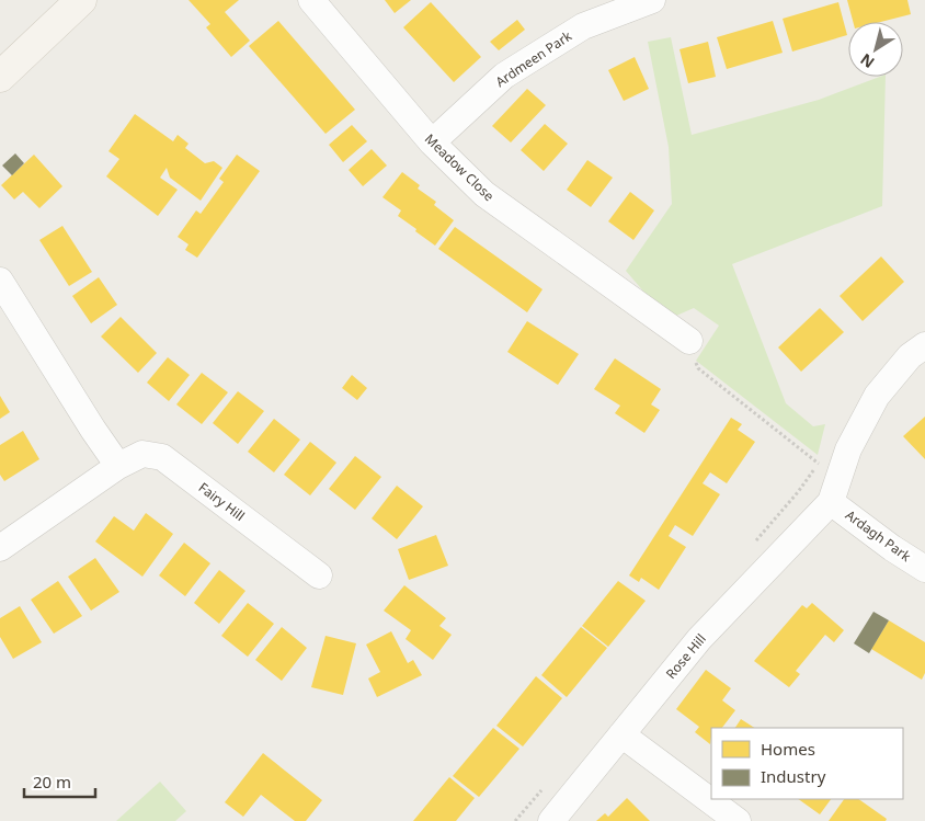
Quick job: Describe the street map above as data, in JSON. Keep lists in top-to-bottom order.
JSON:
{
  "streets": {
    "street": [
      "Ardmeen Park",
      "Meadow Close",
      "Fairy Hill",
      "Ardagh Park",
      "Rose Hill"
    ]
  },
  "crossings": [
    ["Ardmeen Park", "Meadow Close"],
    ["Ardagh Park", "Rose Hill"]
  ],
  "legend": ["Homes", "Industry"],
  "scale_bar": "20 m",
  "north": "bottom left"
}
